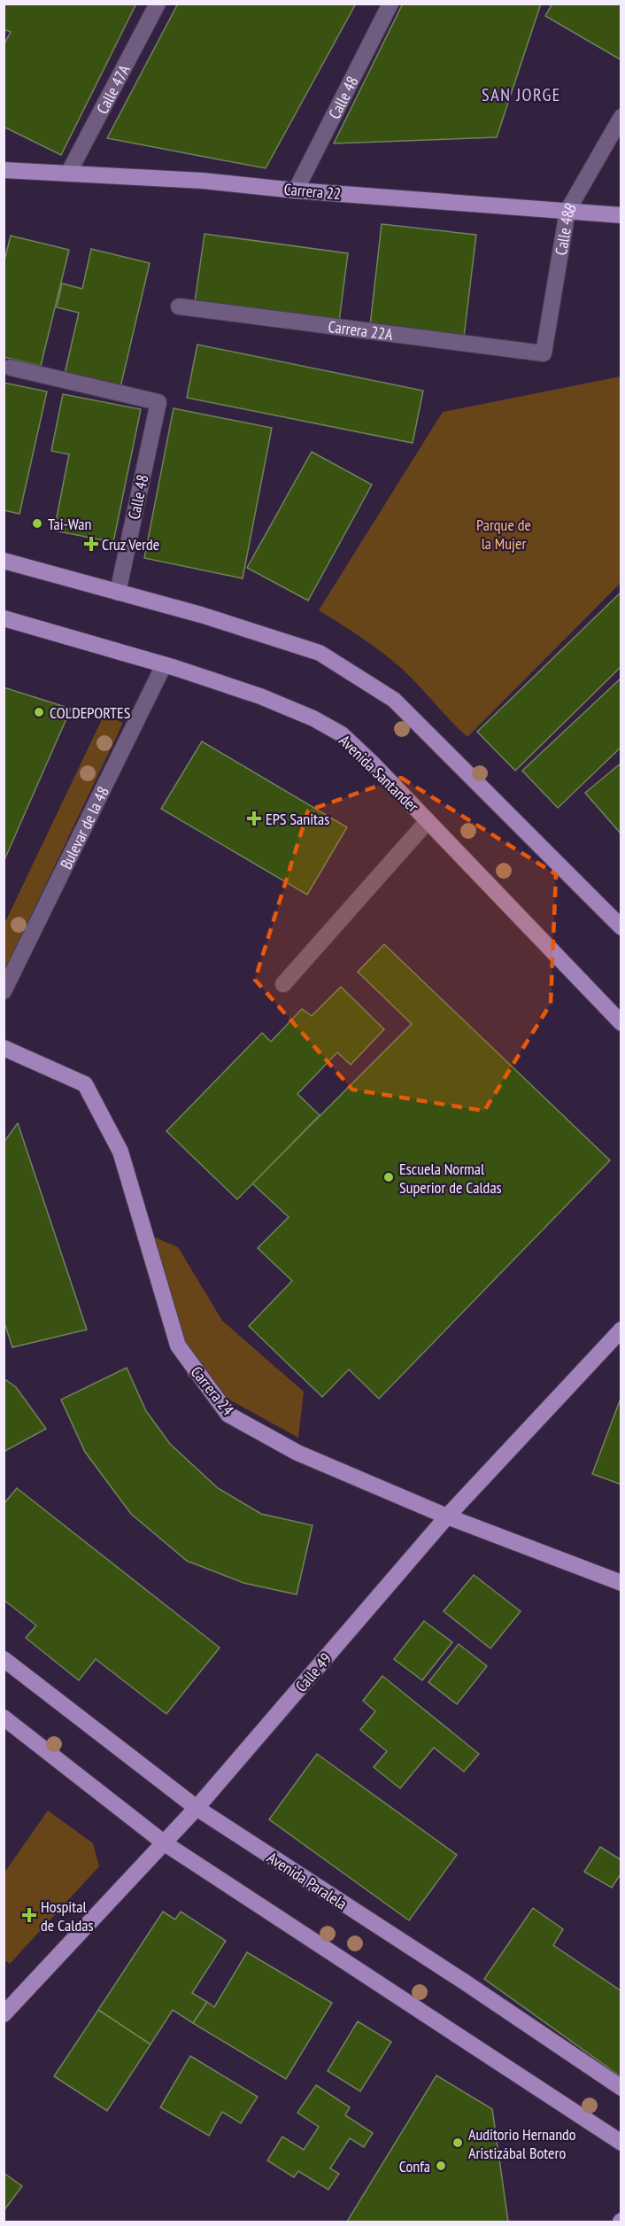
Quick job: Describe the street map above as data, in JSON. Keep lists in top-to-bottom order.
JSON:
{
  "streets": {
    "main road": [
      "Carrera 22",
      "Avenida Santander",
      "Carrera 24",
      "Calle 49",
      "Avenida Paralela"
    ],
    "street": [
      "Calle 47A",
      "Calle 48",
      "Calle 48B",
      "Carrera 22A",
      "Bulevar de la 48"
    ]
  },
  "crossings": [
    ["Calle 47A", "Carrera 22"],
    ["Calle 48", "Carrera 22"],
    ["Carrera 22", "Calle 48B"],
    ["Calle 48B", "Carrera 22A"],
    ["Avenida Santander", "Bulevar de la 48"],
    ["Carrera 24", "Calle 49"],
    ["Calle 49", "Avenida Paralela"]
  ],
  "districts": ["SAN JORGE"],
  "parks": ["Parque de la Mujer"],
  "places": {
    "other": [
      "Tai-Wan",
      "COLDEPORTES",
      "Escuela Normal Superior de Caldas",
      "Auditorio Hernando Aristizábal Botero",
      "Confa"
    ],
    "health": ["Cruz Verde", "EPS Sanitas", "Hospital de Caldas"]
  }
}
